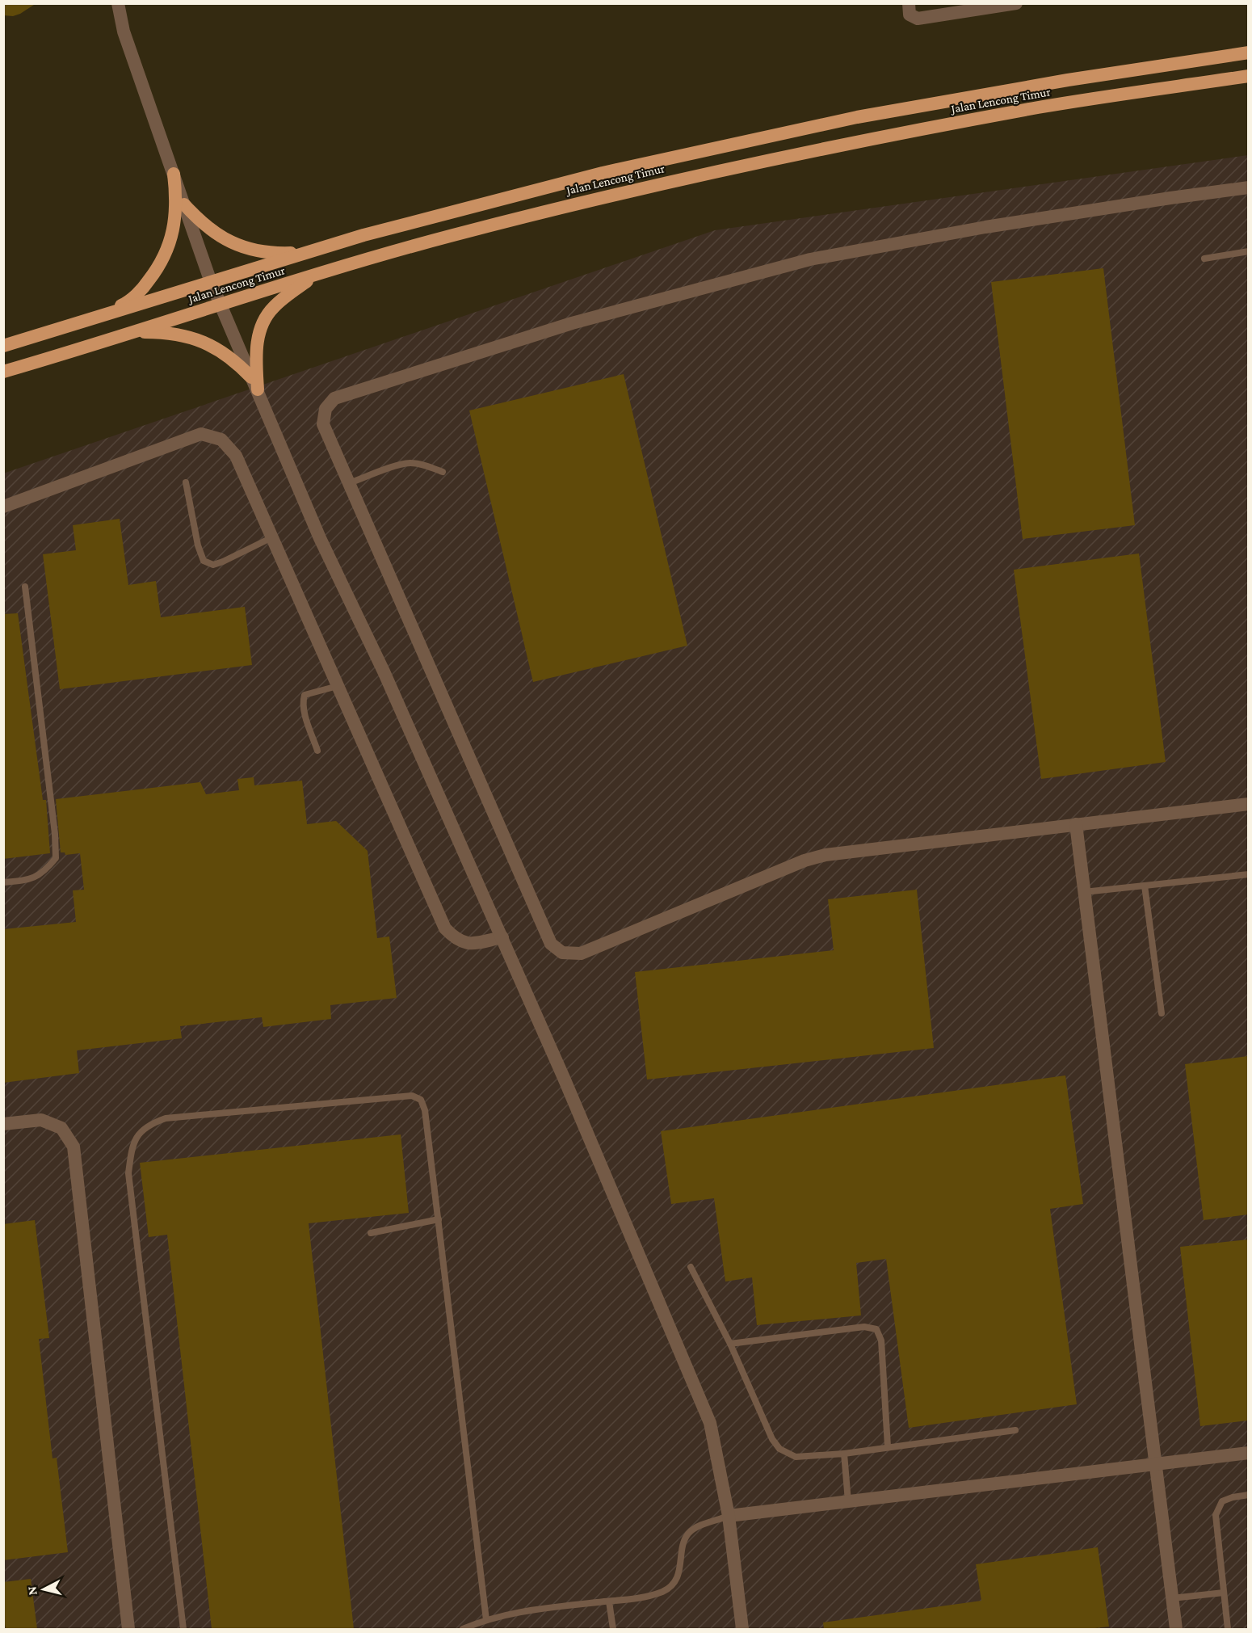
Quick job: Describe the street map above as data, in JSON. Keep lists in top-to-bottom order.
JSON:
{
  "streets": {
    "highway": ["Jalan Lencong Timur"]
  },
  "north": "left"
}
